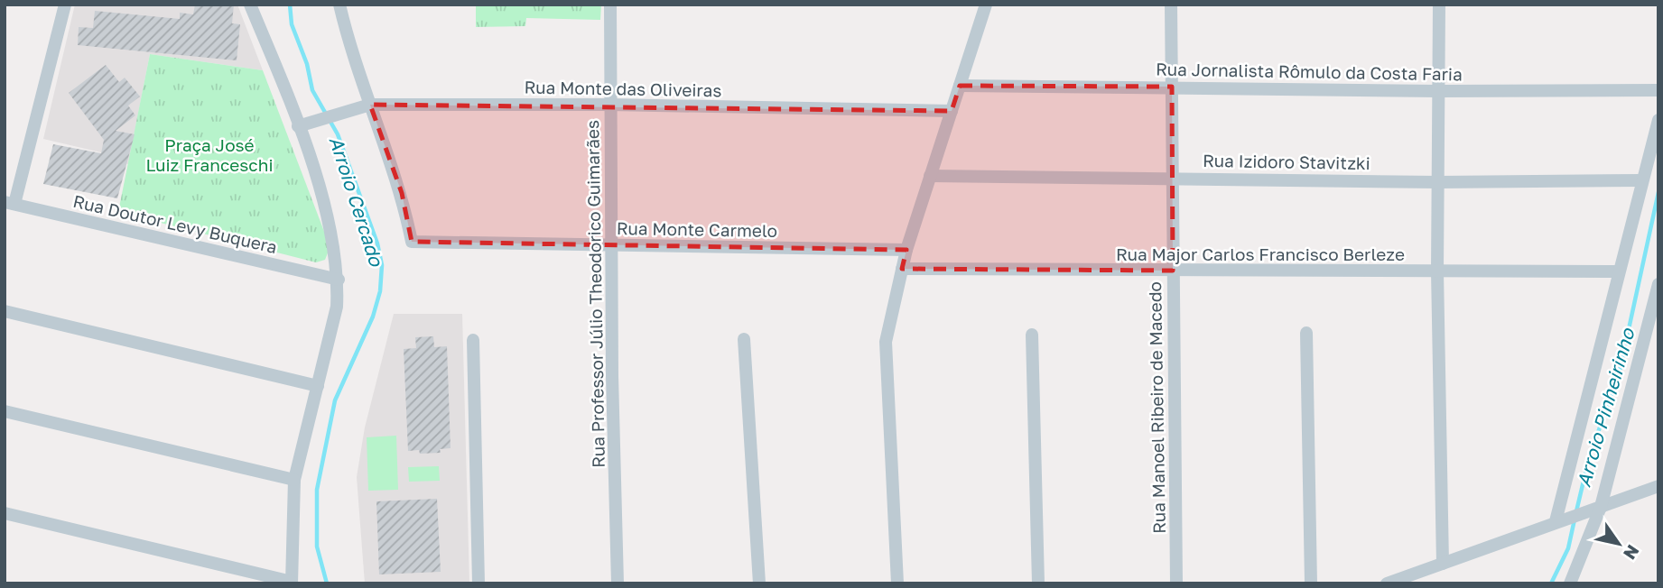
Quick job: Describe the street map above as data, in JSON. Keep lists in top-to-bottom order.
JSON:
{
  "streets": {
    "street": [
      "Rua Jornalista Rômulo da Costa Faria",
      "Rua Monte das Oliveiras",
      "Rua Izidoro Stavitzki",
      "Rua Doutor Levy Buquera",
      "Rua Monte Carmelo",
      "Rua Major Carlos Francisco Berleze",
      "Rua Professor Júlio Theodorico Guimarães",
      "Rua Manoel Ribeiro de Macedo"
    ]
  },
  "crossings": [
    ["Rua Jornalista Rômulo da Costa Faria", "Rua Manoel Ribeiro de Macedo"],
    ["Rua Monte das Oliveiras", "Rua Monte Carmelo"],
    ["Rua Monte das Oliveiras", "Rua Professor Júlio Theodorico Guimarães"],
    ["Rua Izidoro Stavitzki", "Rua Manoel Ribeiro de Macedo"],
    ["Rua Monte Carmelo", "Rua Professor Júlio Theodorico Guimarães"],
    ["Rua Major Carlos Francisco Berleze", "Rua Manoel Ribeiro de Macedo"]
  ],
  "water": ["Arroio Cercado", "Arroio Pinheirinho"],
  "parks": ["Praça José Luiz Franceschi"],
  "north": "bottom right"
}
